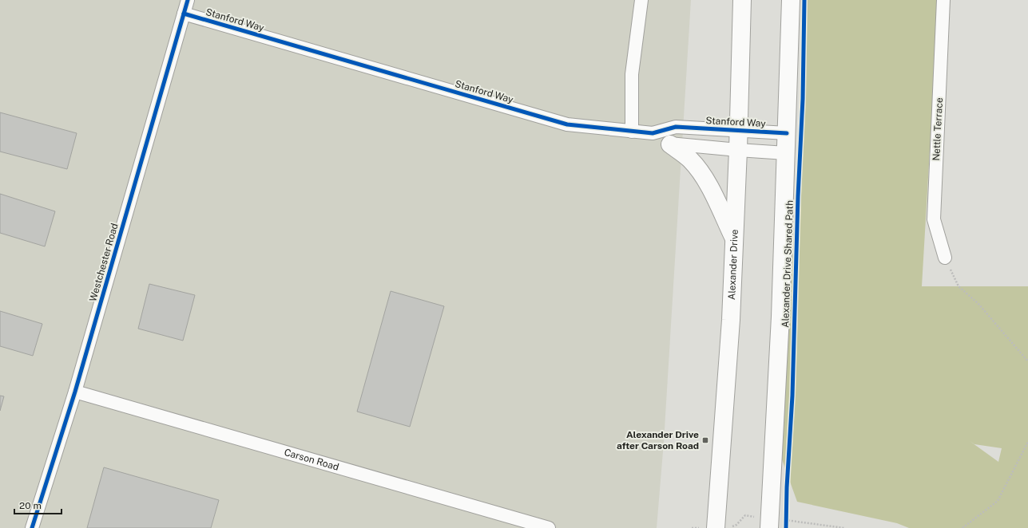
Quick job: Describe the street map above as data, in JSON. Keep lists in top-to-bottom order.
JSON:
{
  "streets": {
    "main road": ["Alexander Drive"],
    "street": [
      "Stanford Way",
      "Nettle Terrace",
      "Westchester Road",
      "Carson Road"
    ],
    "cycle path": ["Alexander Drive Shared Path"]
  },
  "crossings": [
    ["Stanford Way", "Westchester Road"],
    ["Stanford Way", "Alexander Drive"],
    ["Westchester Road", "Carson Road"]
  ],
  "places": {
    "transit": ["Alexander Drive after Carson Road"]
  },
  "scale_bar": "20 m"
}
